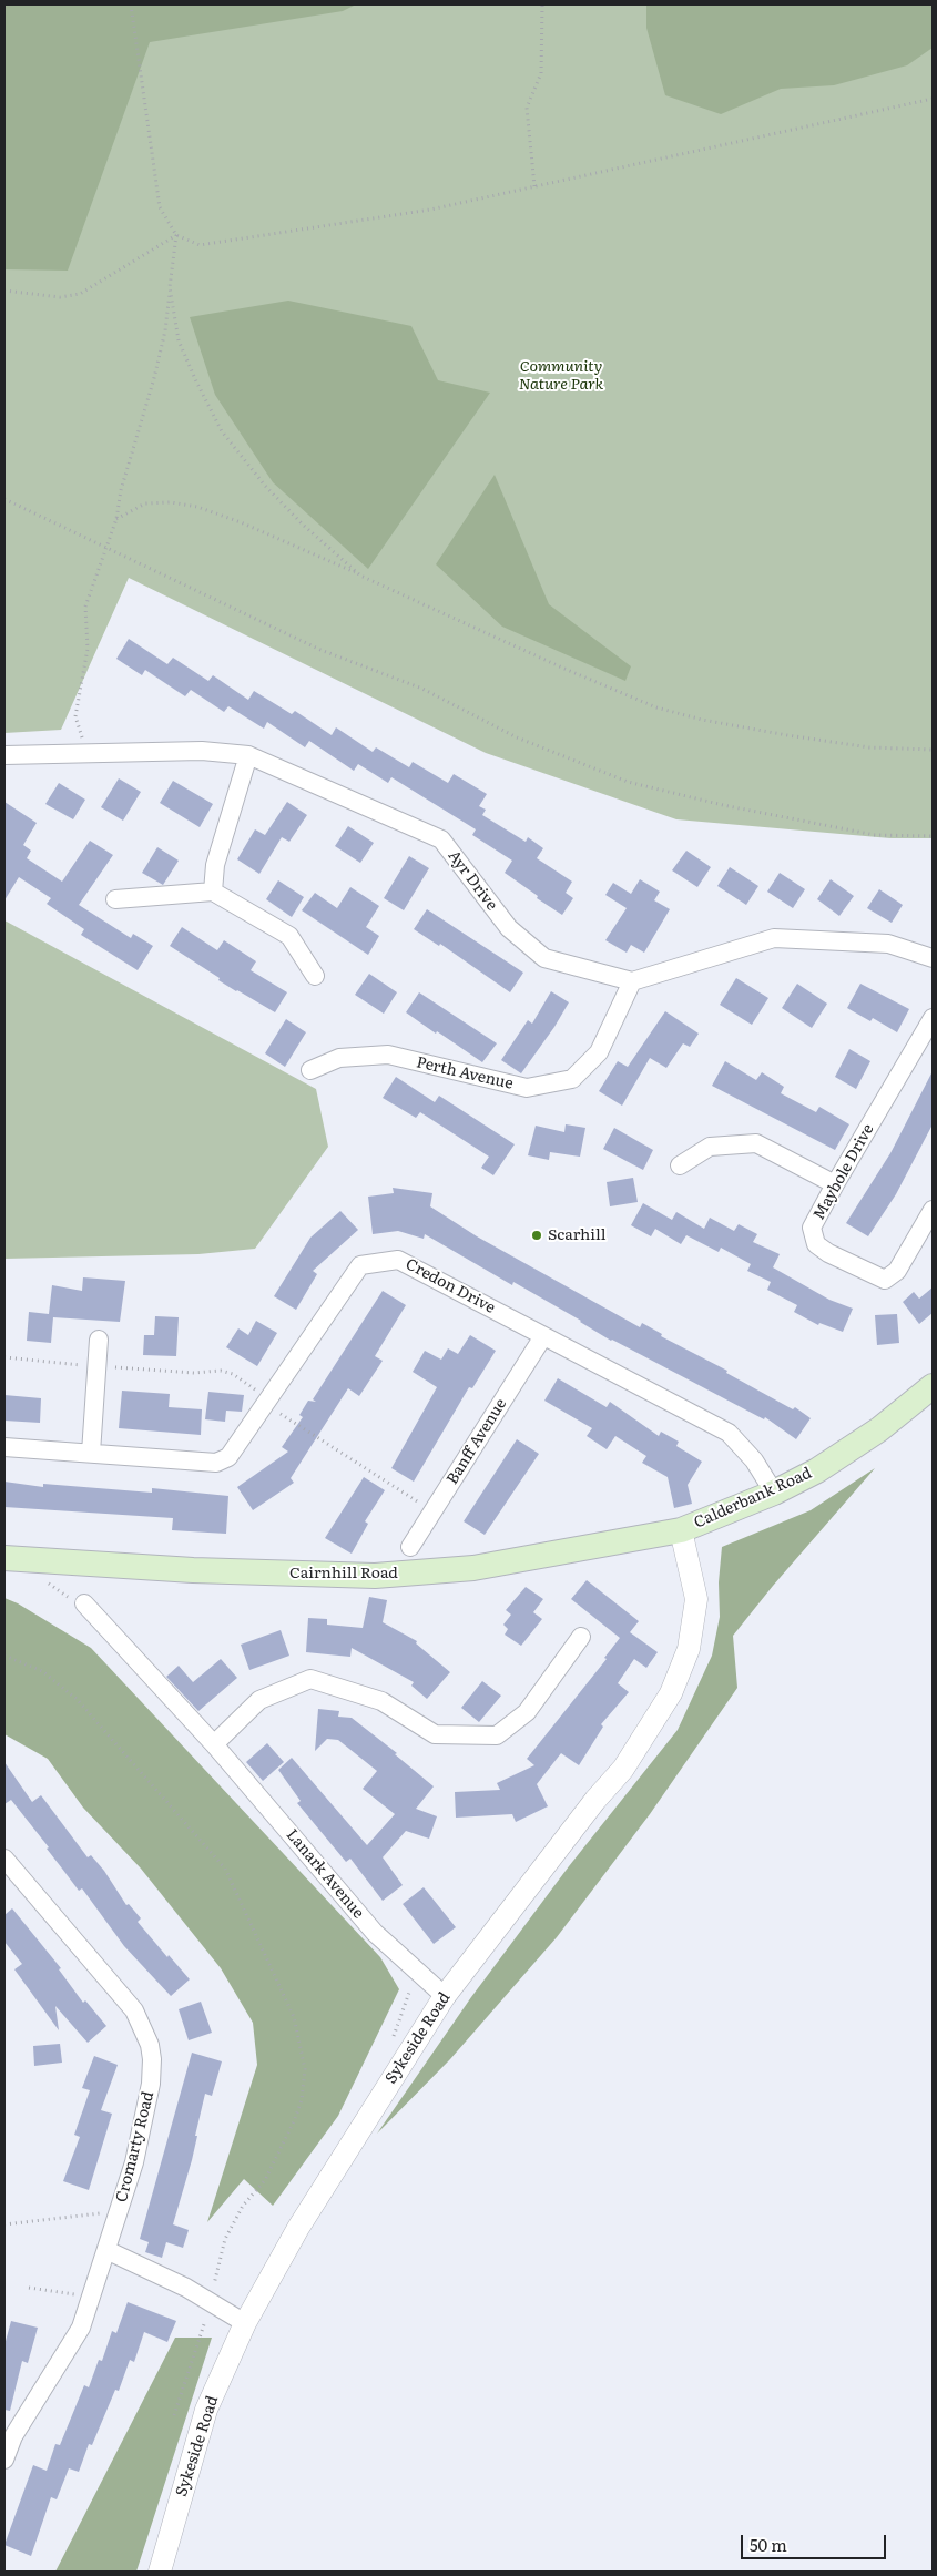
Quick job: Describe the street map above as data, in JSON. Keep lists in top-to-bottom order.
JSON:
{
  "streets": {
    "main road": ["Calderbank Road", "Cairnhill Road"],
    "street": [
      "Ayr Drive",
      "Perth Avenue",
      "Maybole Drive",
      "Credon Drive",
      "Banff Avenue",
      "Lanark Avenue",
      "Sykeside Road",
      "Cromarty Road"
    ]
  },
  "crossings": [
    ["Ayr Drive", "Perth Avenue"],
    ["Credon Drive", "Banff Avenue"],
    ["Credon Drive", "Calderbank Road"],
    ["Calderbank Road", "Cairnhill Road"],
    ["Calderbank Road", "Sykeside Road"],
    ["Cairnhill Road", "Sykeside Road"],
    ["Lanark Avenue", "Sykeside Road"]
  ],
  "parks": ["Community Nature Park"],
  "places": ["Scarhill"],
  "scale_bar": "50 m"
}
